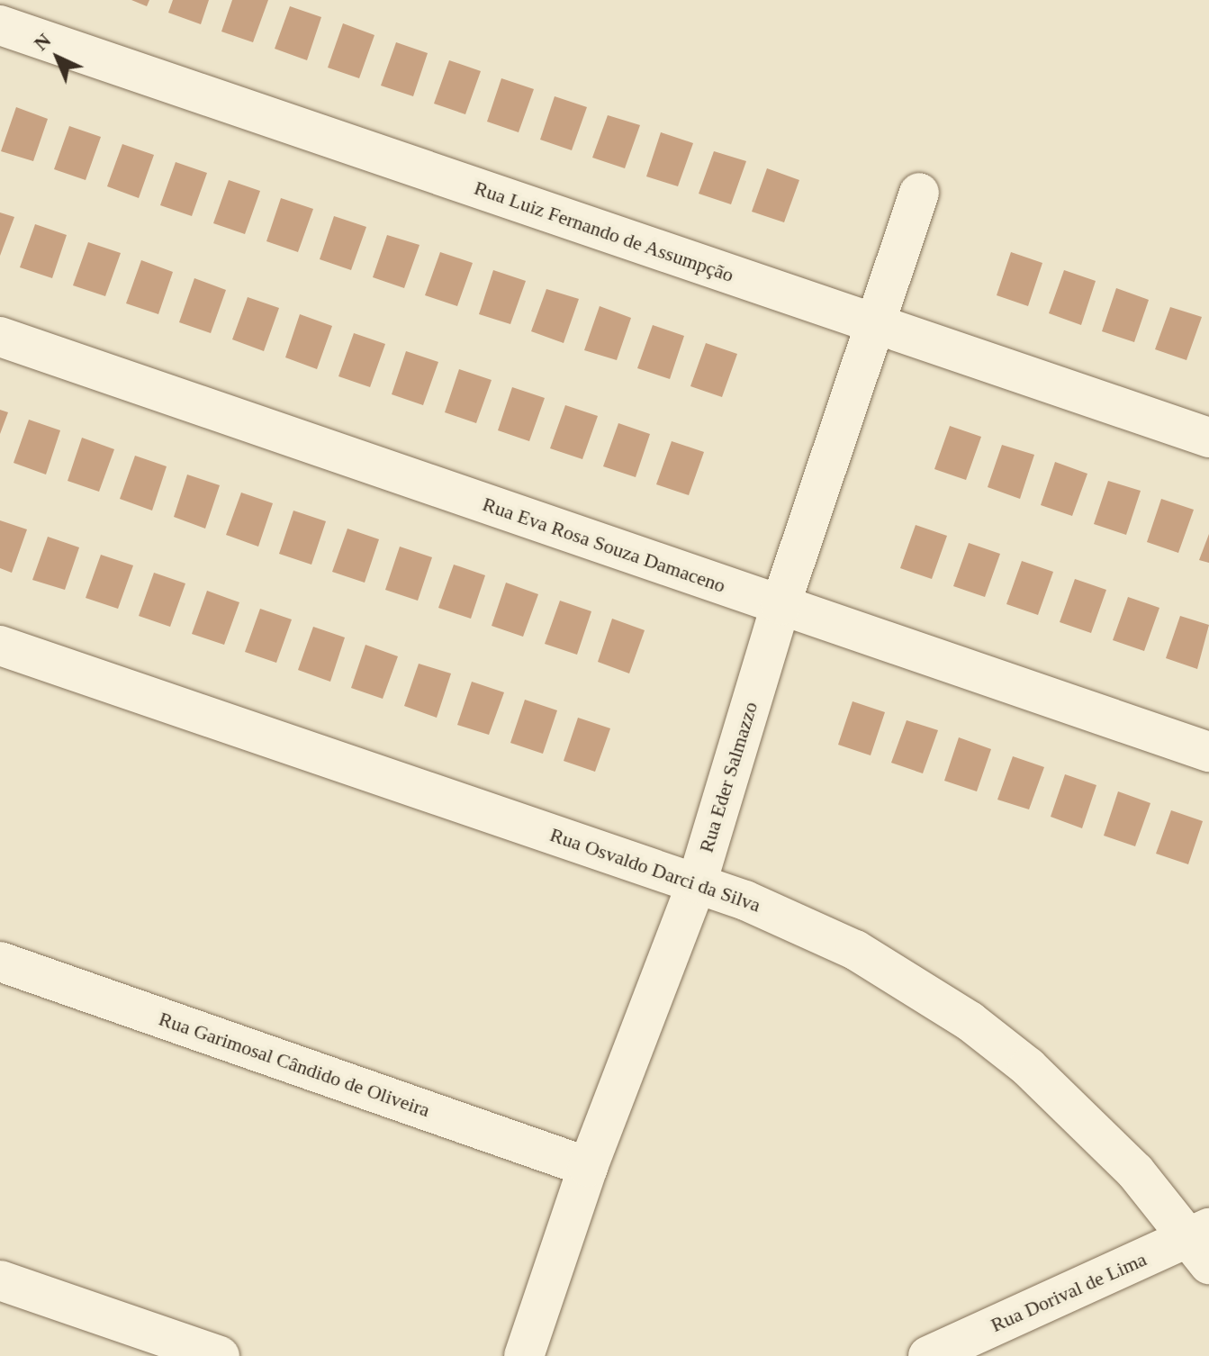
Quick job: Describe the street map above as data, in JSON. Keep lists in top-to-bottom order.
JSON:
{
  "streets": {
    "street": [
      "Rua Luiz Fernando de Assumpção",
      "Rua Eva Rosa Souza Damaceno",
      "Rua Eder Salmazzo",
      "Rua Osvaldo Darci da Silva",
      "Rua Garimosal Cândido de Oliveira",
      "Rua Dorival de Lima"
    ]
  },
  "crossings": [
    ["Rua Luiz Fernando de Assumpção", "Rua Eder Salmazzo"],
    ["Rua Eva Rosa Souza Damaceno", "Rua Eder Salmazzo"],
    ["Rua Eder Salmazzo", "Rua Osvaldo Darci da Silva"],
    ["Rua Eder Salmazzo", "Rua Garimosal Cândido de Oliveira"],
    ["Rua Osvaldo Darci da Silva", "Rua Dorival de Lima"]
  ],
  "north": "top left"
}
